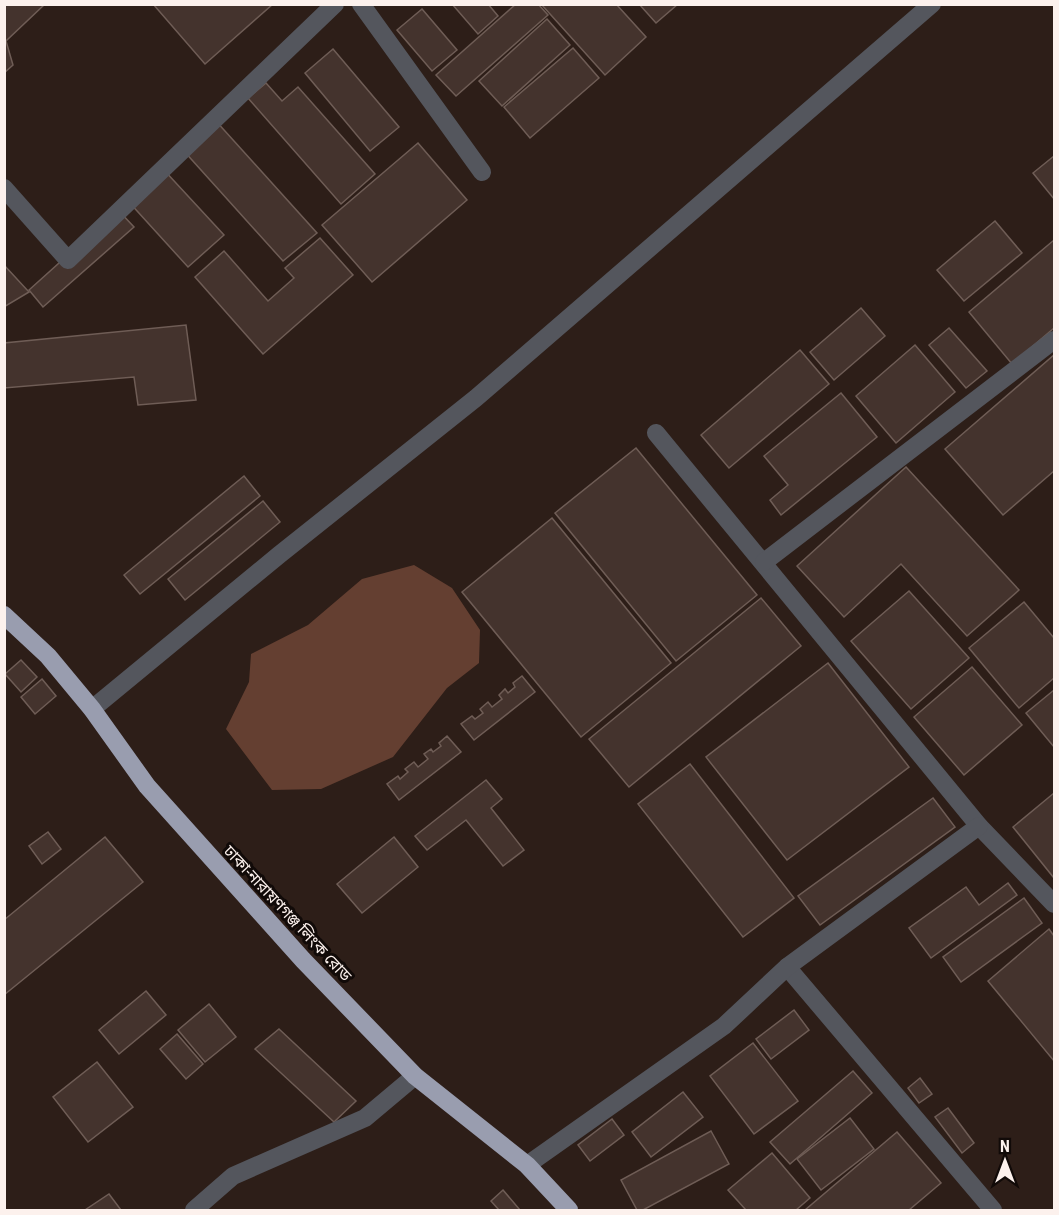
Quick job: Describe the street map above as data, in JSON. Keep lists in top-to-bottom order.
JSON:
{
  "streets": {
    "highway": ["ঢাকা-নারায়ণগঞ্জ লিংক রোড"]
  },
  "north": "top"
}
